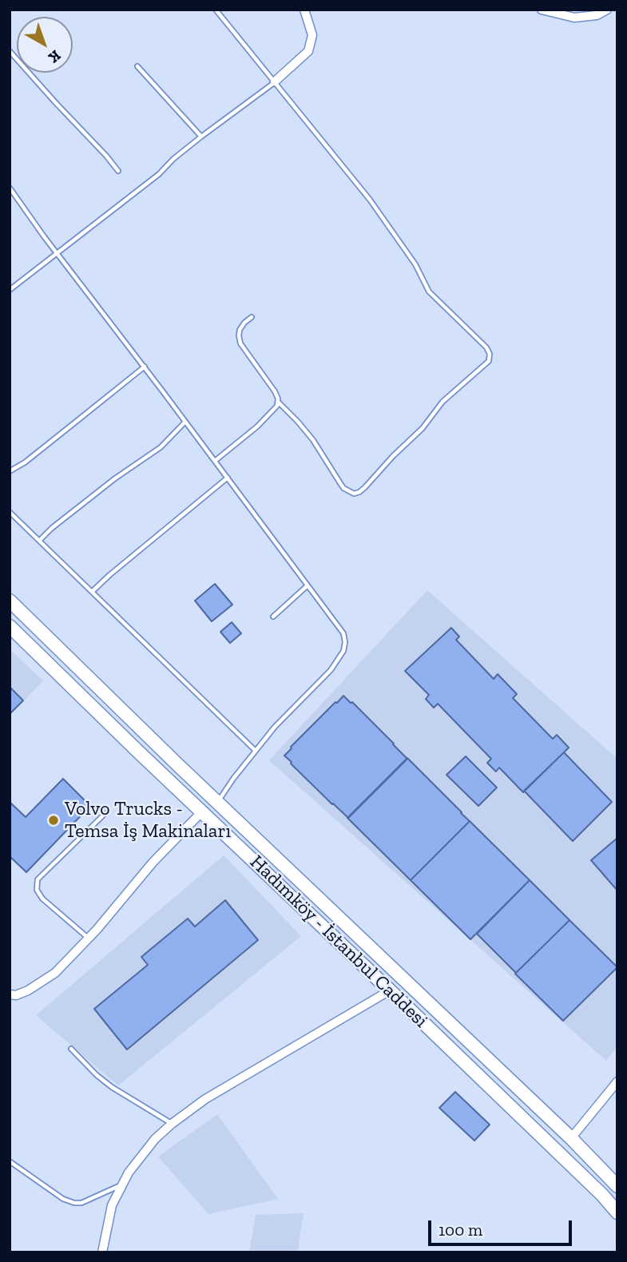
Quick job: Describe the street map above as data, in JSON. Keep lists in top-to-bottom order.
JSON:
{
  "streets": {
    "main road": ["Hadımköy - İstanbul Caddesi"]
  },
  "places": ["Volvo Trucks - Temsa İş Makinaları"],
  "scale_bar": "100 m",
  "north": "bottom right"
}
